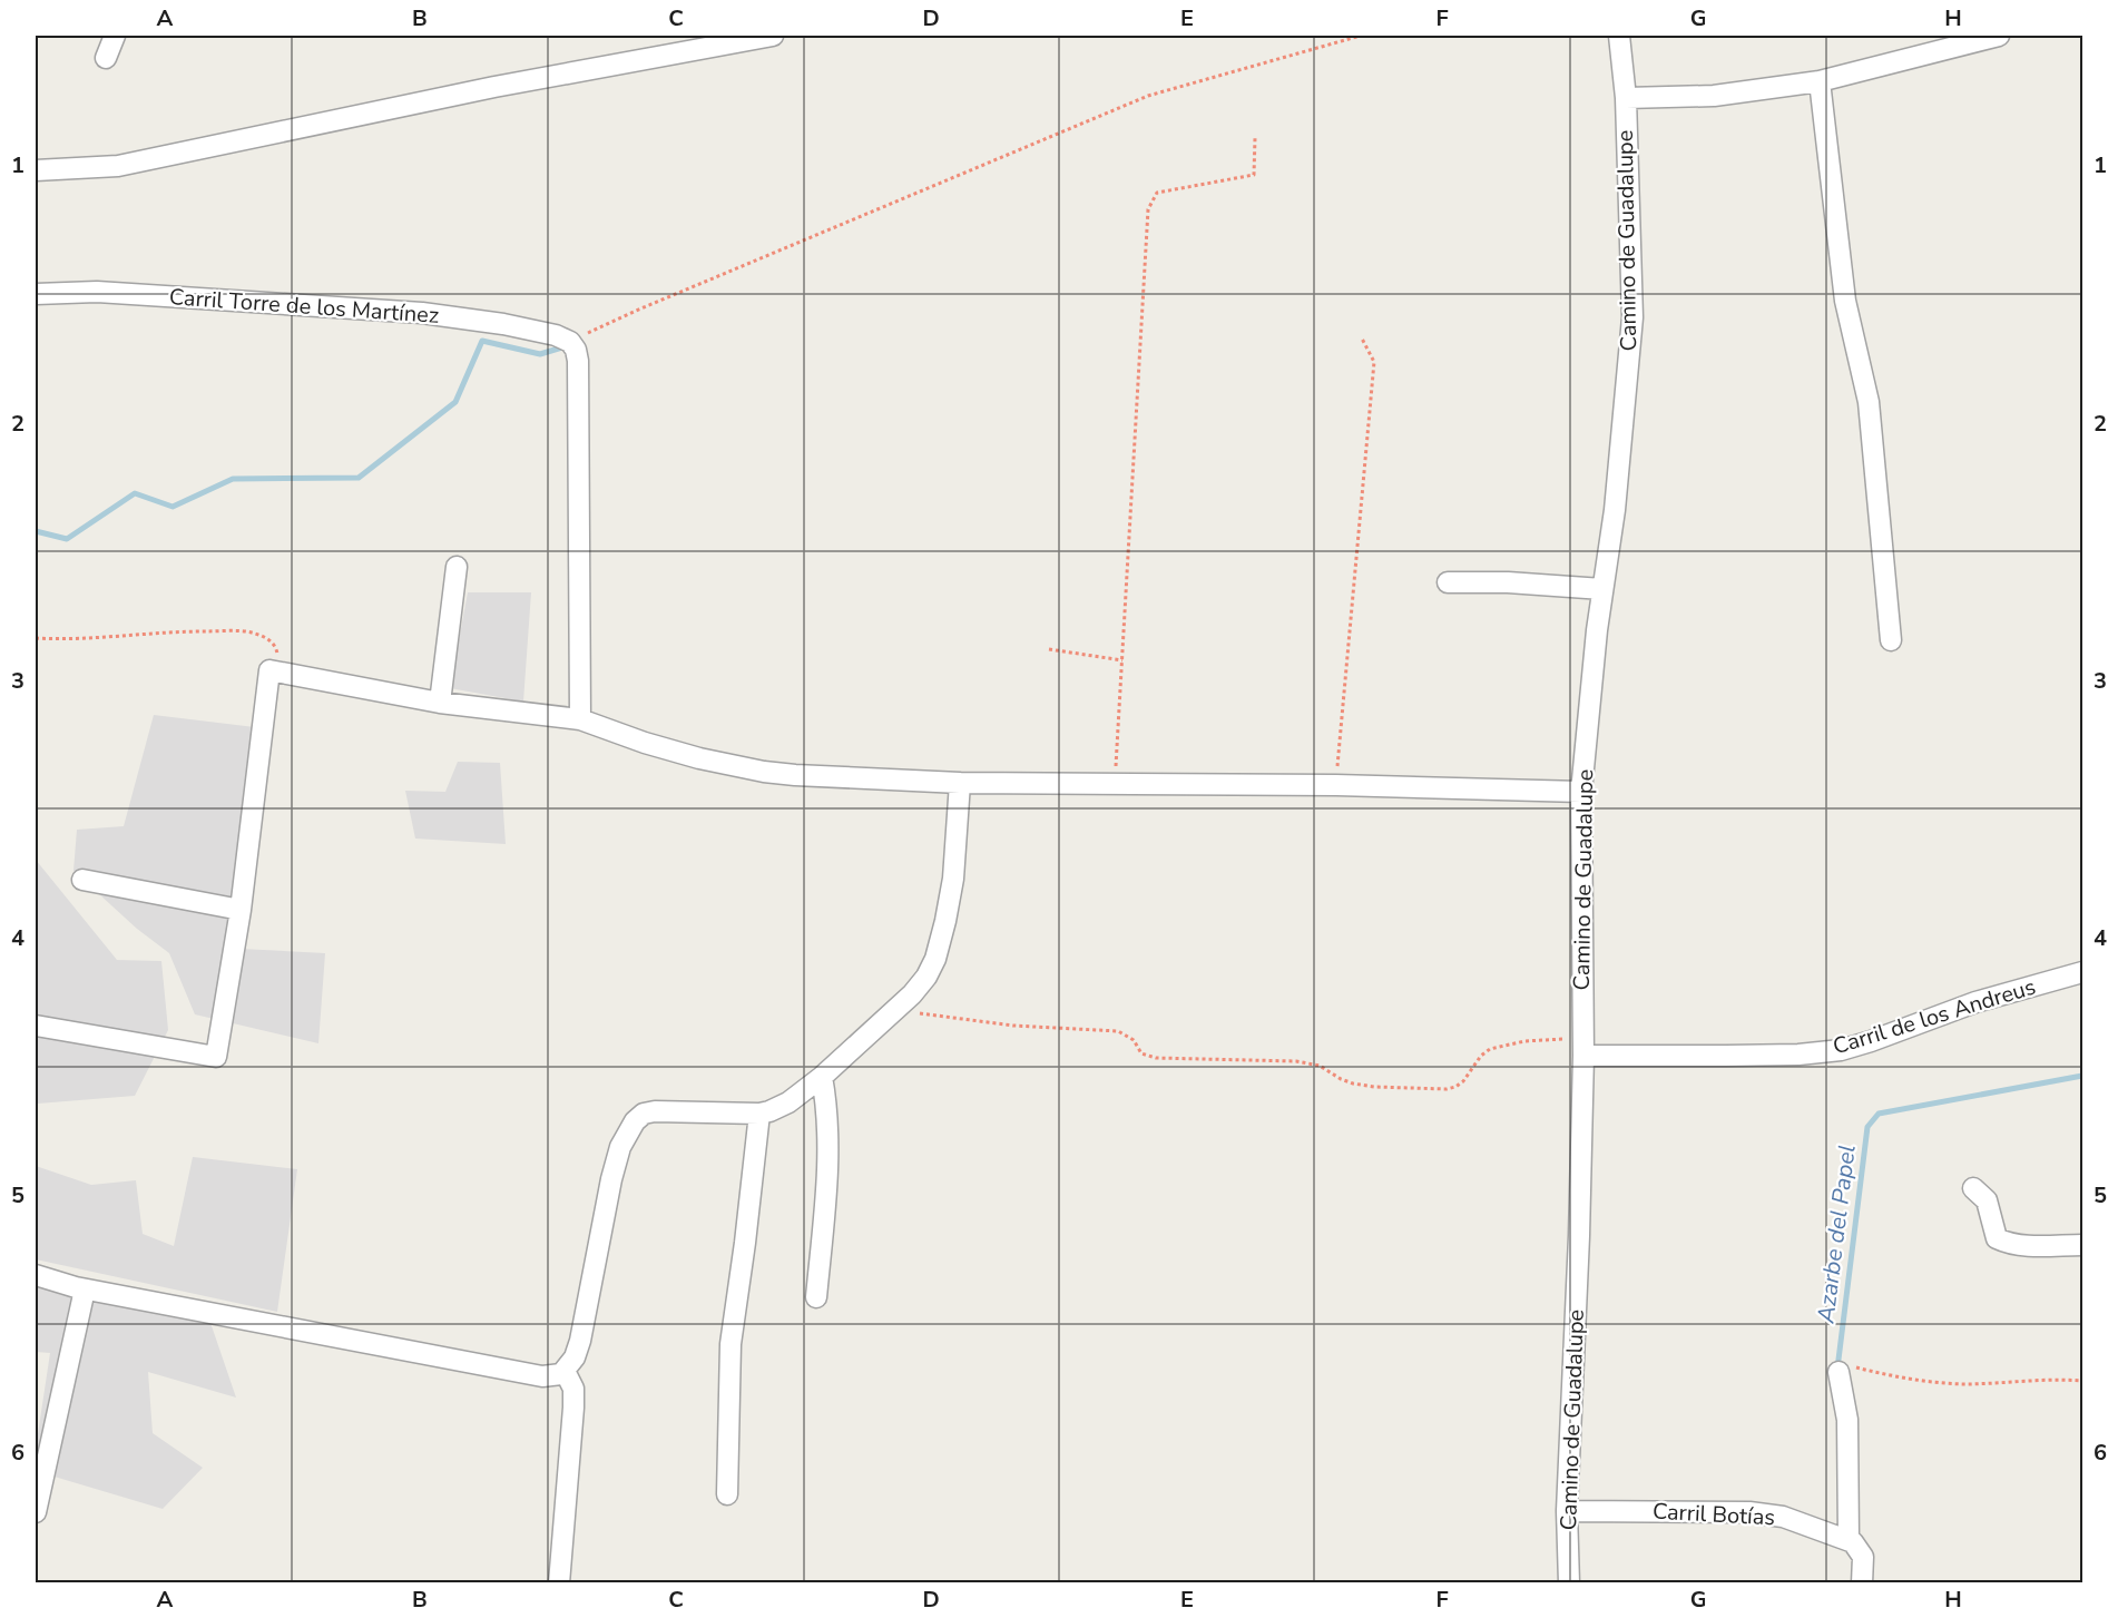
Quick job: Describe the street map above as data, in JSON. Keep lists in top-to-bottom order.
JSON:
{
  "streets": {
    "street": [
      "Camino de Guadalupe",
      "Carril Torre de los Martínez",
      "Carril de los Andreus",
      "Carril Botías"
    ]
  },
  "crossings": [
    ["Camino de Guadalupe", "Carril de los Andreus"],
    ["Camino de Guadalupe", "Carril Botías"]
  ],
  "water": ["Azarbe del Papel"],
  "grid": {
    "columns": [
      "A",
      "B",
      "C",
      "D",
      "E",
      "F",
      "G",
      "H"
    ],
    "rows": [
      "1",
      "2",
      "3",
      "4",
      "5",
      "6"
    ]
  }
}
